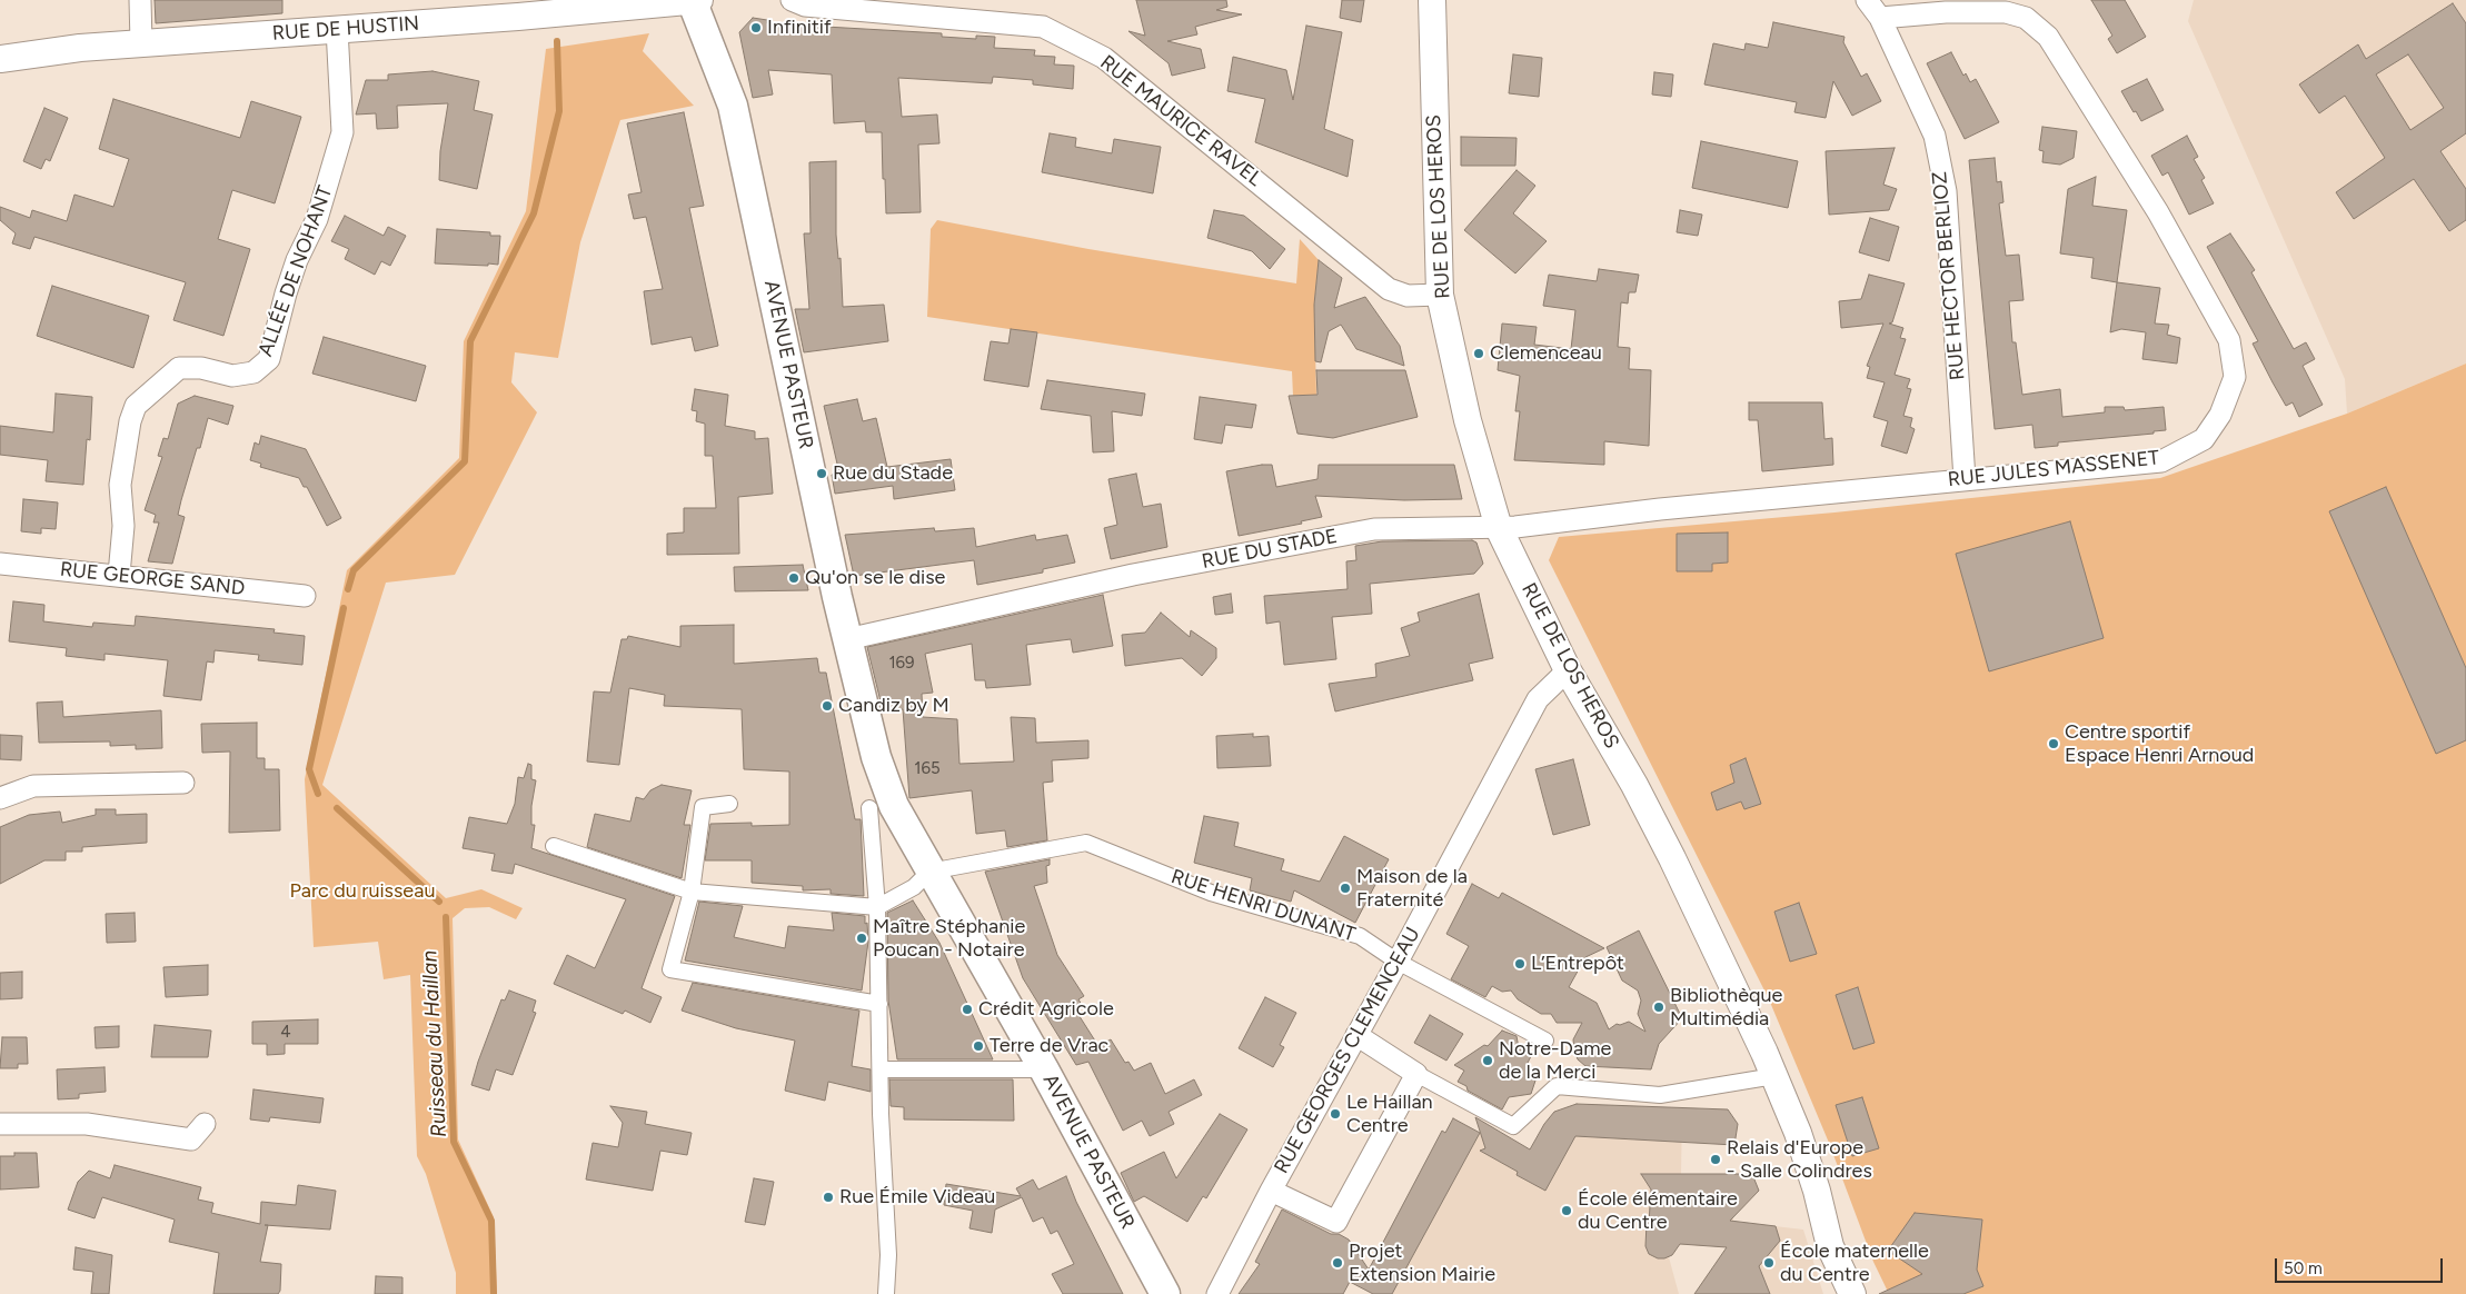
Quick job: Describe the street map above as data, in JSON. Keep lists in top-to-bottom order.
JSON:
{
  "streets": {
    "main road": ["AVENUE PASTEUR"],
    "street": [
      "RUE DE HUSTIN",
      "RUE MAURICE RAVEL",
      "RUE DE LOS HEROS",
      "ALLÉE DE NOHANT",
      "RUE HECTOR BERLIOZ",
      "RUE JULES MASSENET",
      "RUE DU STADE",
      "RUE GEORGE SAND",
      "RUE HENRI DUNANT",
      "RUE GEORGES CLEMENCEAU"
    ]
  },
  "crossings": [
    ["RUE DE HUSTIN", "ALLÉE DE NOHANT"],
    ["RUE DE HUSTIN", "AVENUE PASTEUR"],
    ["RUE MAURICE RAVEL", "RUE DE LOS HEROS"],
    ["RUE DE LOS HEROS", "RUE JULES MASSENET"],
    ["RUE DE LOS HEROS", "RUE DU STADE"],
    ["RUE DE LOS HEROS", "RUE GEORGES CLEMENCEAU"],
    ["ALLÉE DE NOHANT", "RUE GEORGE SAND"],
    ["RUE HECTOR BERLIOZ", "RUE JULES MASSENET"],
    ["AVENUE PASTEUR", "RUE DU STADE"],
    ["AVENUE PASTEUR", "RUE HENRI DUNANT"],
    ["RUE JULES MASSENET", "RUE DU STADE"],
    ["RUE HENRI DUNANT", "RUE GEORGES CLEMENCEAU"]
  ],
  "water": ["Ruisseau du Haillan"],
  "parks": ["Parc du ruisseau"],
  "places": [
    "Infinitif",
    "Clemenceau",
    "Rue du Stade",
    "Qu'on se le dise",
    "Candiz by M",
    "Centre sportif Espace Henri Arnoud",
    "Maison de la Fraternité",
    "Maître Stéphanie Poucan - Notaire",
    "L’Entrepôt",
    "Bibliothèque Multimédia",
    "Crédit Agricole",
    "Terre de Vrac",
    "Notre-Dame de la Merci",
    "Le Haillan Centre",
    "Relais d'Europe - Salle Colindres",
    "Rue Émile Videau",
    "École élémentaire du Centre",
    "Projet Extension Mairie",
    "École maternelle du Centre"
  ],
  "house_numbers": ["169", "165", "4"],
  "scale_bar": "50 m"
}
